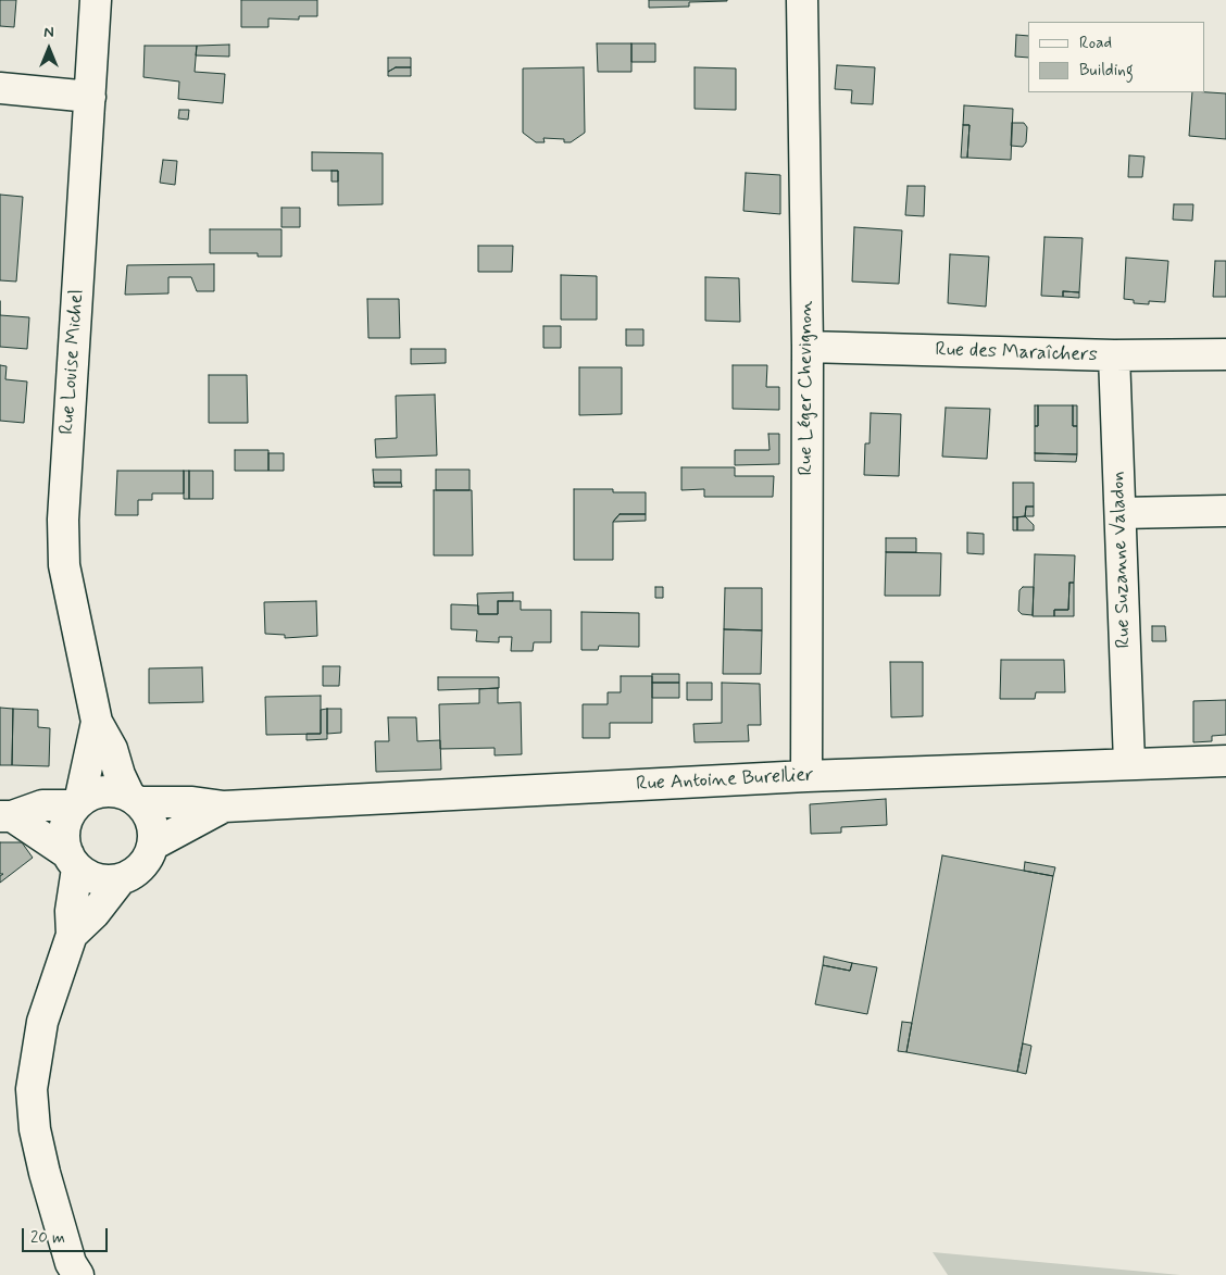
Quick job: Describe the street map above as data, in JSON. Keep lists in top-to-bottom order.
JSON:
{
  "streets": {
    "street": [
      "Rue des Maraîchers",
      "Rue Louise Michel",
      "Rue Léger Chevignon",
      "Rue Suzanne Valadon",
      "Rue Antoine Burellier"
    ]
  },
  "crossings": [
    ["Rue des Maraîchers", "Rue Léger Chevignon"],
    ["Rue des Maraîchers", "Rue Suzanne Valadon"],
    ["Rue Louise Michel", "Rue Antoine Burellier"],
    ["Rue Léger Chevignon", "Rue Antoine Burellier"],
    ["Rue Suzanne Valadon", "Rue Antoine Burellier"]
  ],
  "legend": ["Road", "Building"],
  "scale_bar": "20 m",
  "north": "top"
}
